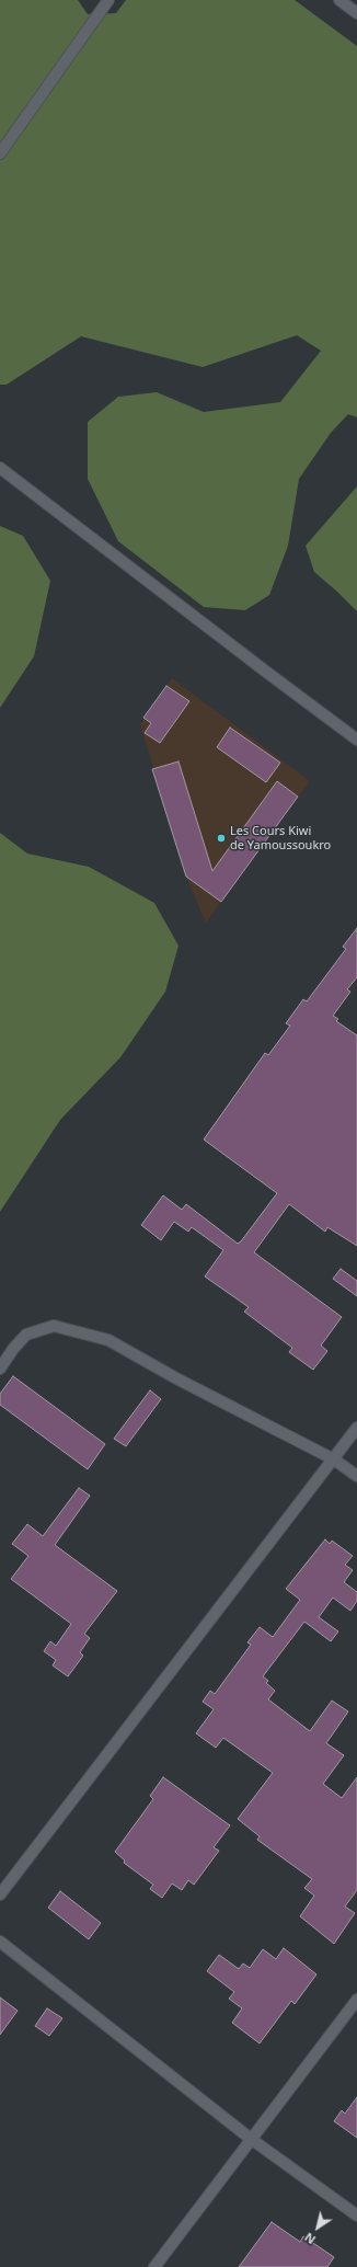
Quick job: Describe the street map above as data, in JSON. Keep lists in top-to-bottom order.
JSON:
{
  "places": ["Les Cours Kiwi de Yamoussoukro"],
  "north": "bottom left"
}
